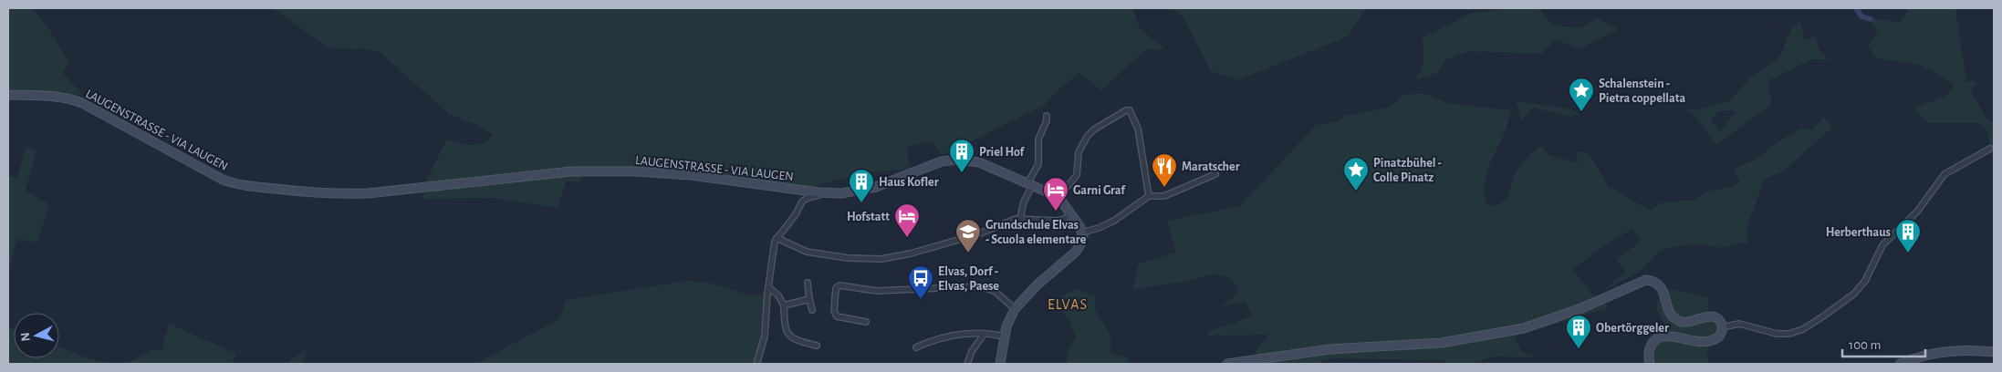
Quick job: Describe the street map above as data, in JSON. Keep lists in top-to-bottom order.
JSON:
{
  "streets": {
    "street": ["LAUGENSTRASSE - VIA LAUGEN"]
  },
  "districts": ["ELVAS"],
  "places": {
    "place": ["Schalenstein - Pietra coppellata", "Pinatzbühel - Colle Pinatz"],
    "building": [
      "Priel Hof",
      "Haus Kofler",
      "Herberthaus",
      "Obertörggeler"
    ],
    "restaurant": ["Maratscher"],
    "hotel": ["Garni Graf", "Hofstatt"],
    "school or university": ["Grundschule Elvas - Scuola elementare"],
    "bus stop": ["Elvas, Dorf - Elvas, Paese"]
  },
  "scale_bar": "100 m",
  "north": "left"
}
